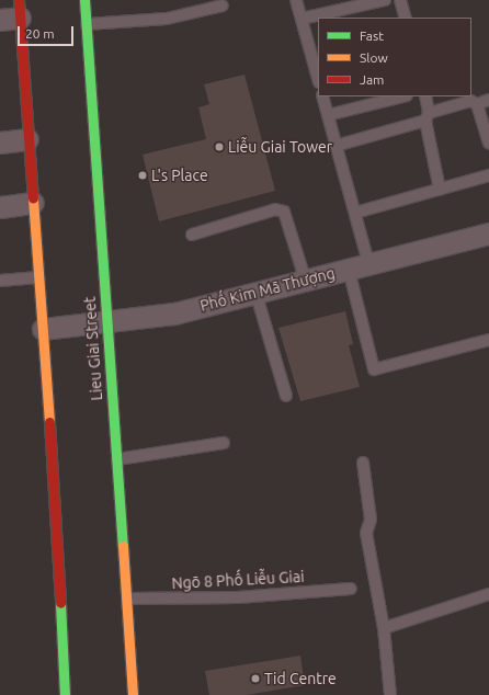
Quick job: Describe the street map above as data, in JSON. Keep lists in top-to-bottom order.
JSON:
{
  "streets": {
    "main road": ["Lieu Giai Street"],
    "street": ["Phố Kim Mã Thượng"],
    "lane": ["Ngõ 8 Phố Liễu Giai"]
  },
  "crossings": [
    ["Phố Kim Mã Thượng", "Lieu Giai Street"],
    ["Lieu Giai Street", "Ngõ 8 Phố Liễu Giai"]
  ],
  "places": ["Liễu Giai Tower", "L's Place", "Tid Centre"],
  "legend": ["Fast", "Slow", "Jam"],
  "scale_bar": "20 m"
}
